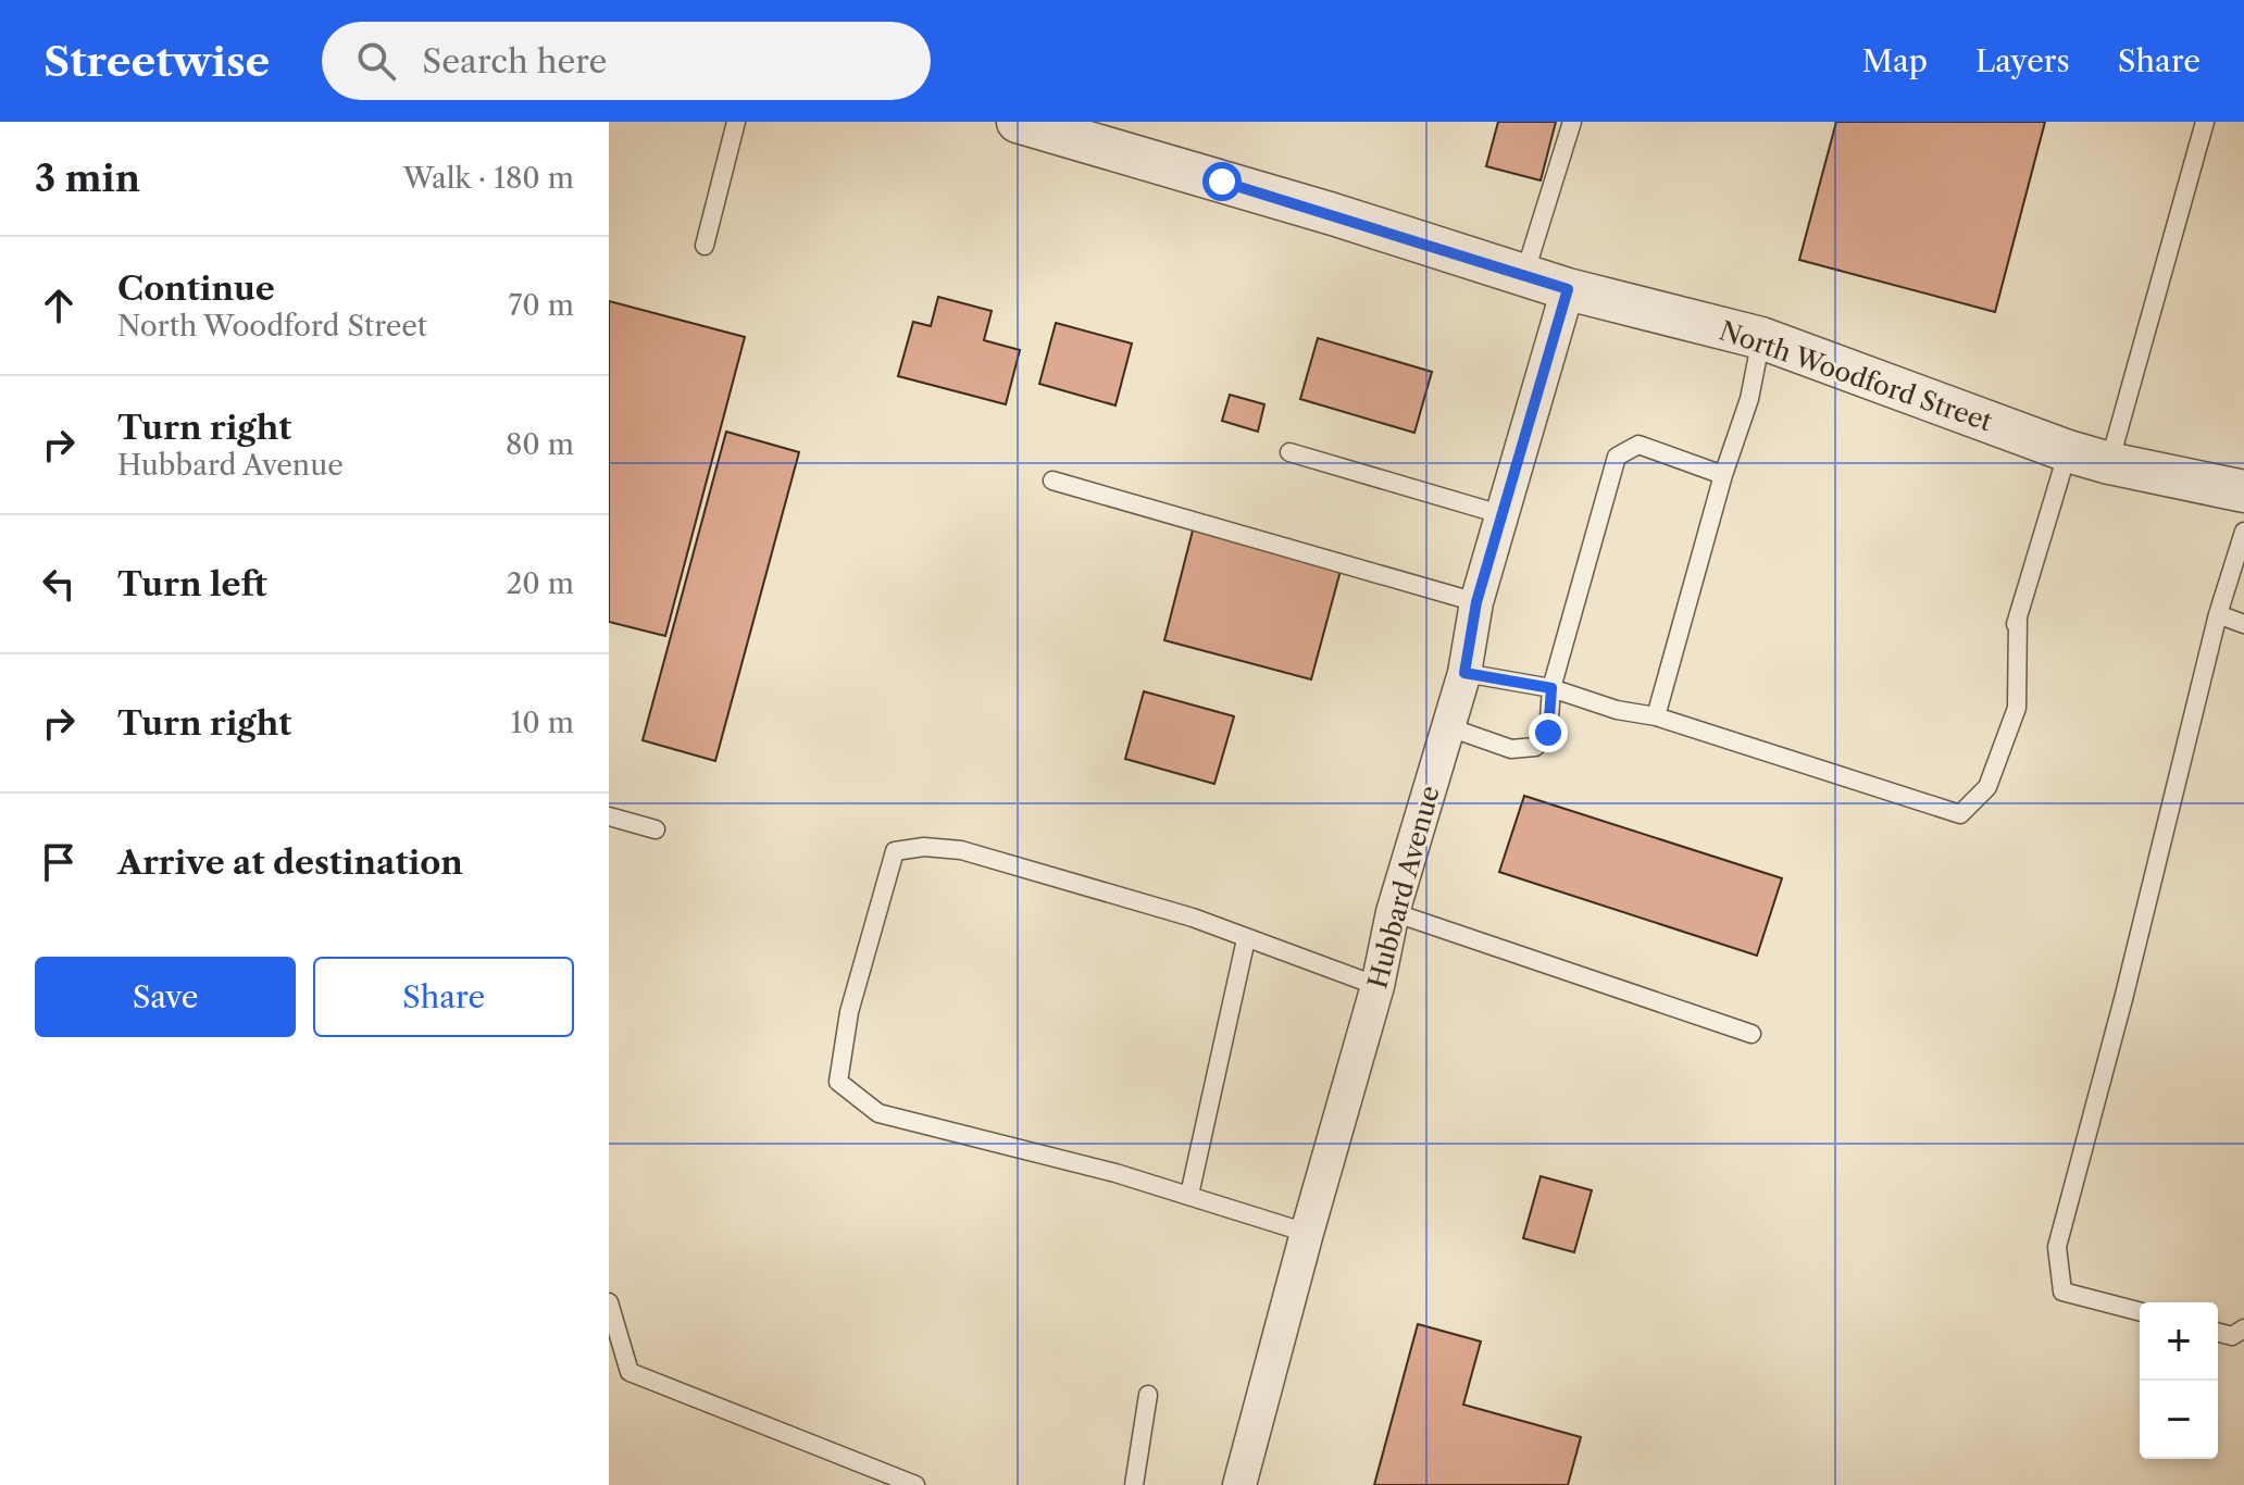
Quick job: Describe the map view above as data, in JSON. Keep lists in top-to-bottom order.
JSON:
{
  "streets": {
    "street": ["North Woodford Street", "Hubbard Avenue"]
  },
  "crossings": [
    ["North Woodford Street", "Hubbard Avenue"]
  ],
  "page": {
    "header": "Streetwise",
    "search": "Search here",
    "nav": ["Map", "Layers", "Share"],
    "heading": ["3 min", "Walk · 180 m"],
    "list": [
      ["Continue", "North Woodford Street", "70 m"],
      ["Turn right", "Hubbard Avenue", "80 m"],
      ["Turn left", "20 m"],
      ["Turn right", "10 m"],
      "Arrive at destination"
    ],
    "buttons": ["Save", "Share"],
    "map_buttons": ["+", "−"]
  }
}
